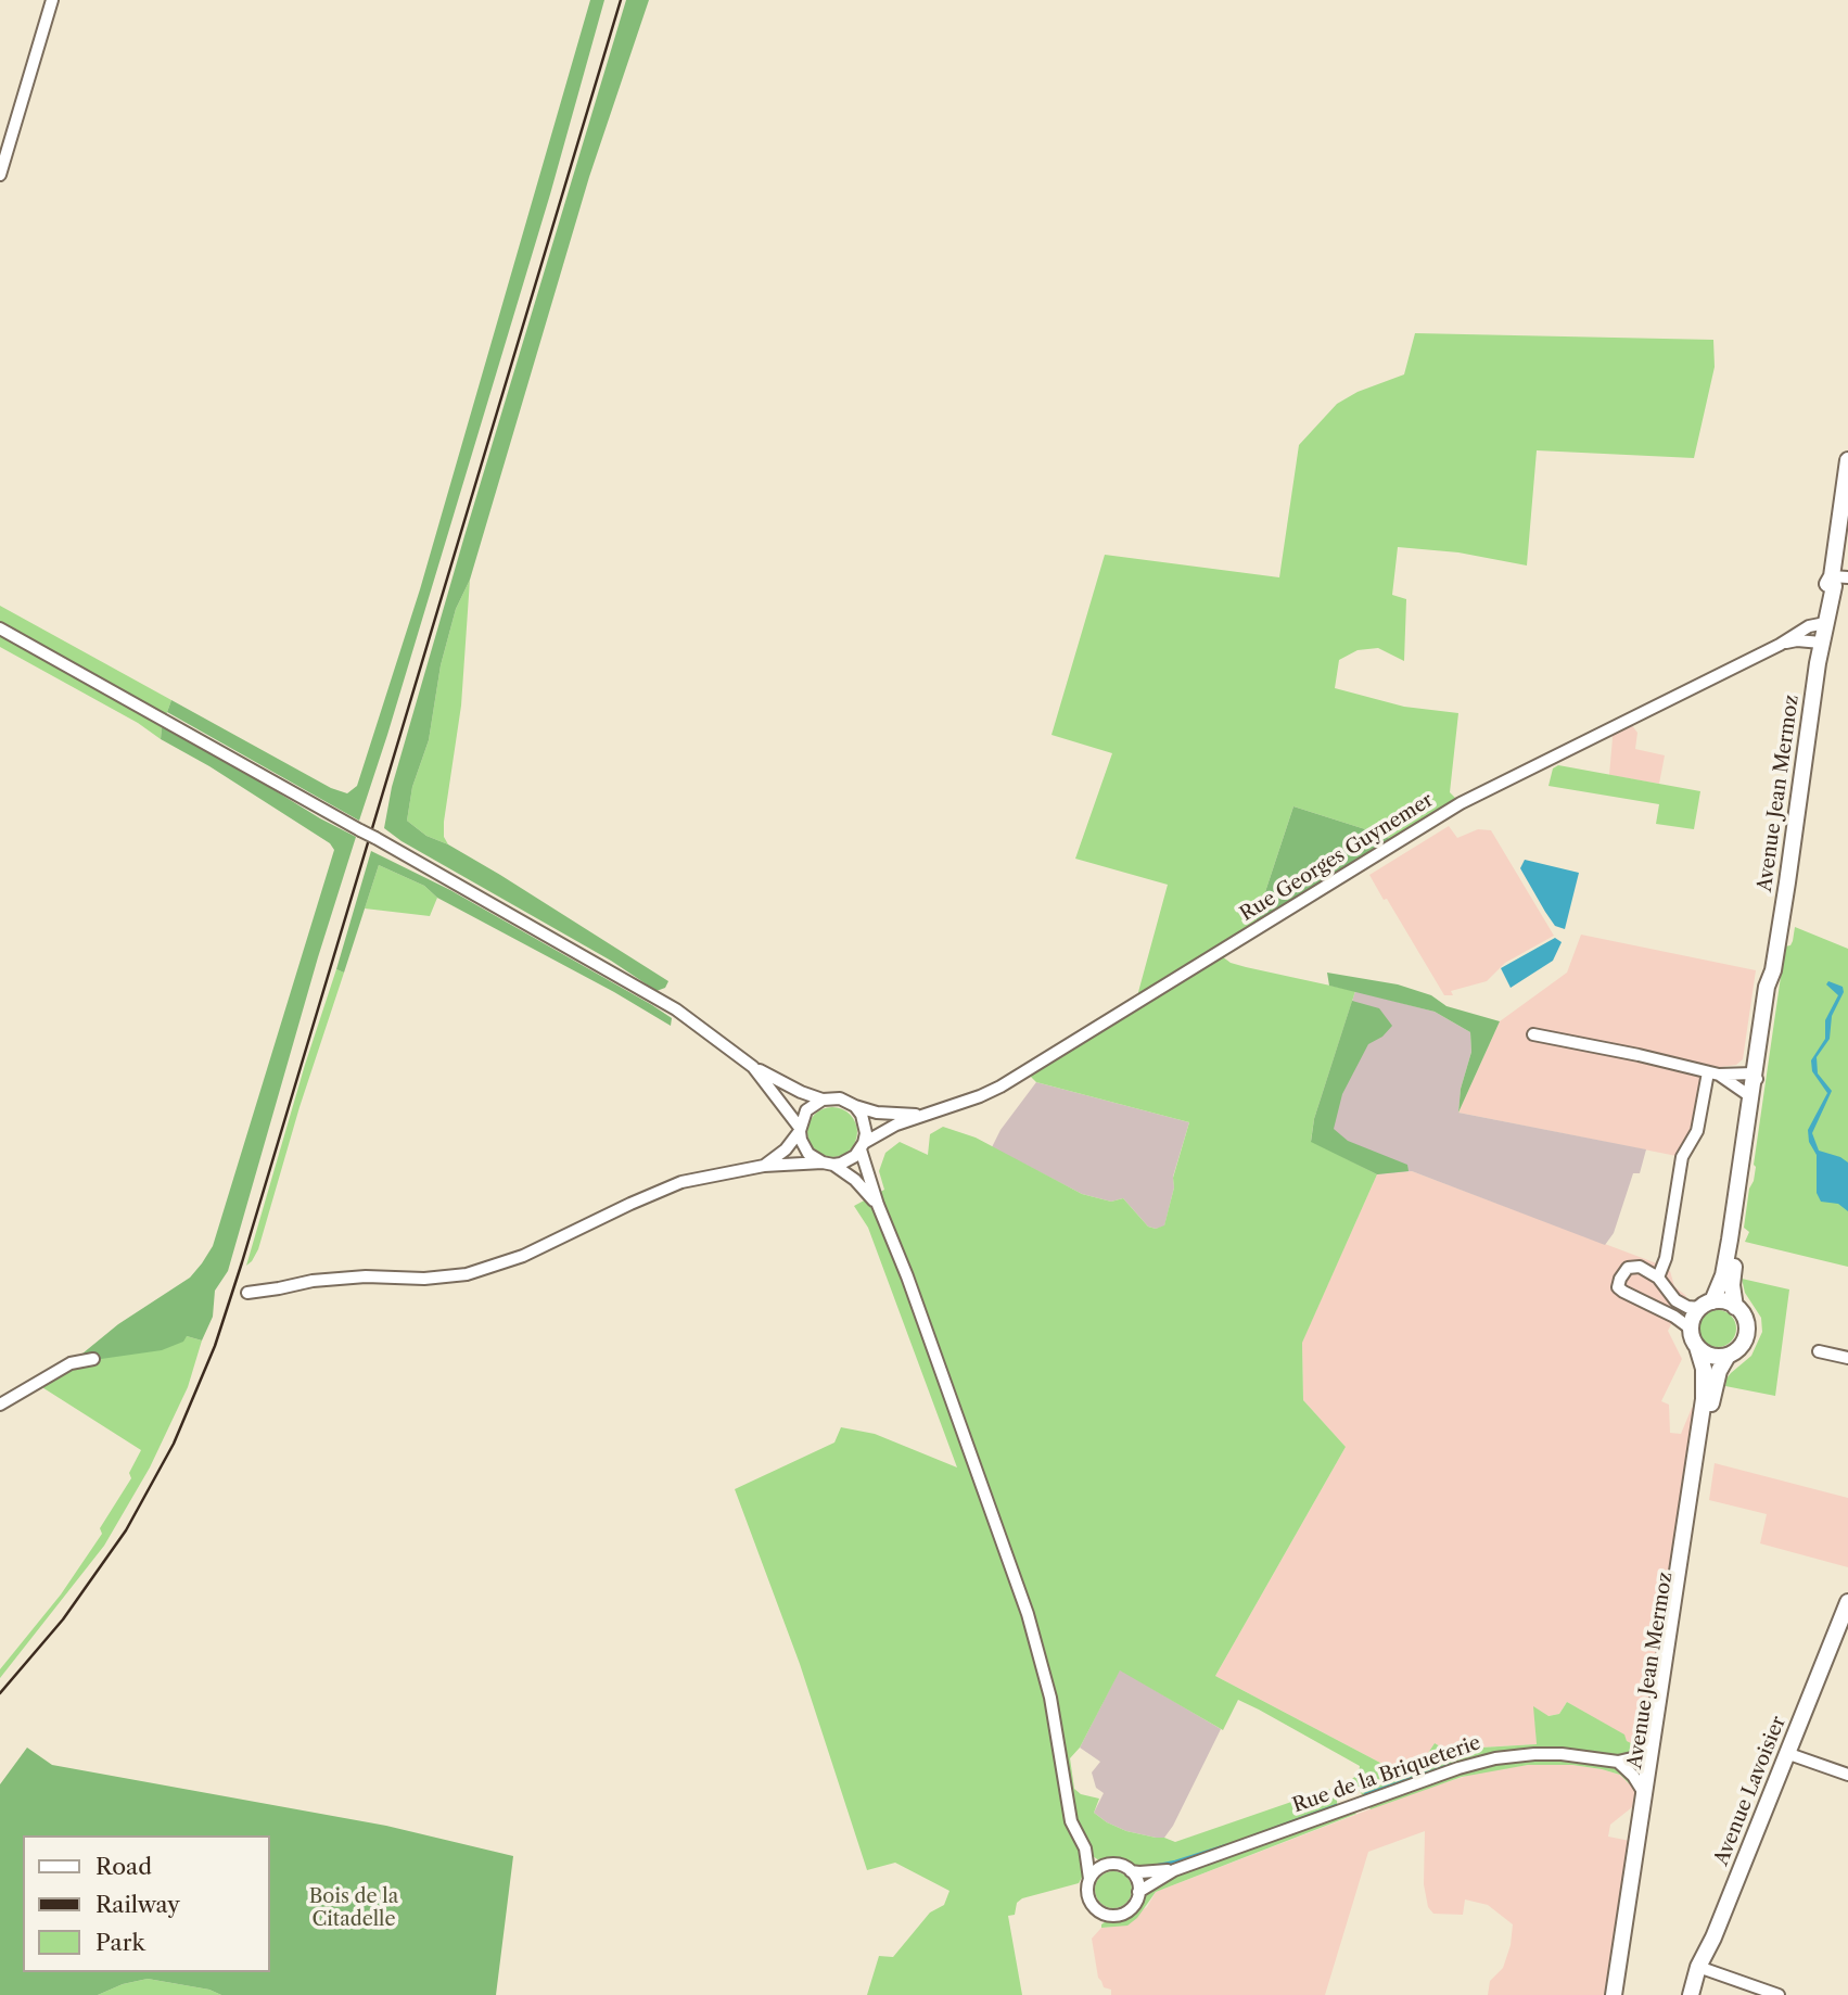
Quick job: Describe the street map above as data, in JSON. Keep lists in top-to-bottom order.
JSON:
{
  "streets": {
    "main road": ["Avenue Jean Mermoz", "Avenue Lavoisier"],
    "street": ["Rue Georges Guynemer", "Rue de la Briqueterie"]
  },
  "crossings": [
    ["Avenue Jean Mermoz", "Rue Georges Guynemer"]
  ],
  "parks": ["Bois de la Citadelle"],
  "legend": ["Road", "Railway", "Park"]
}
